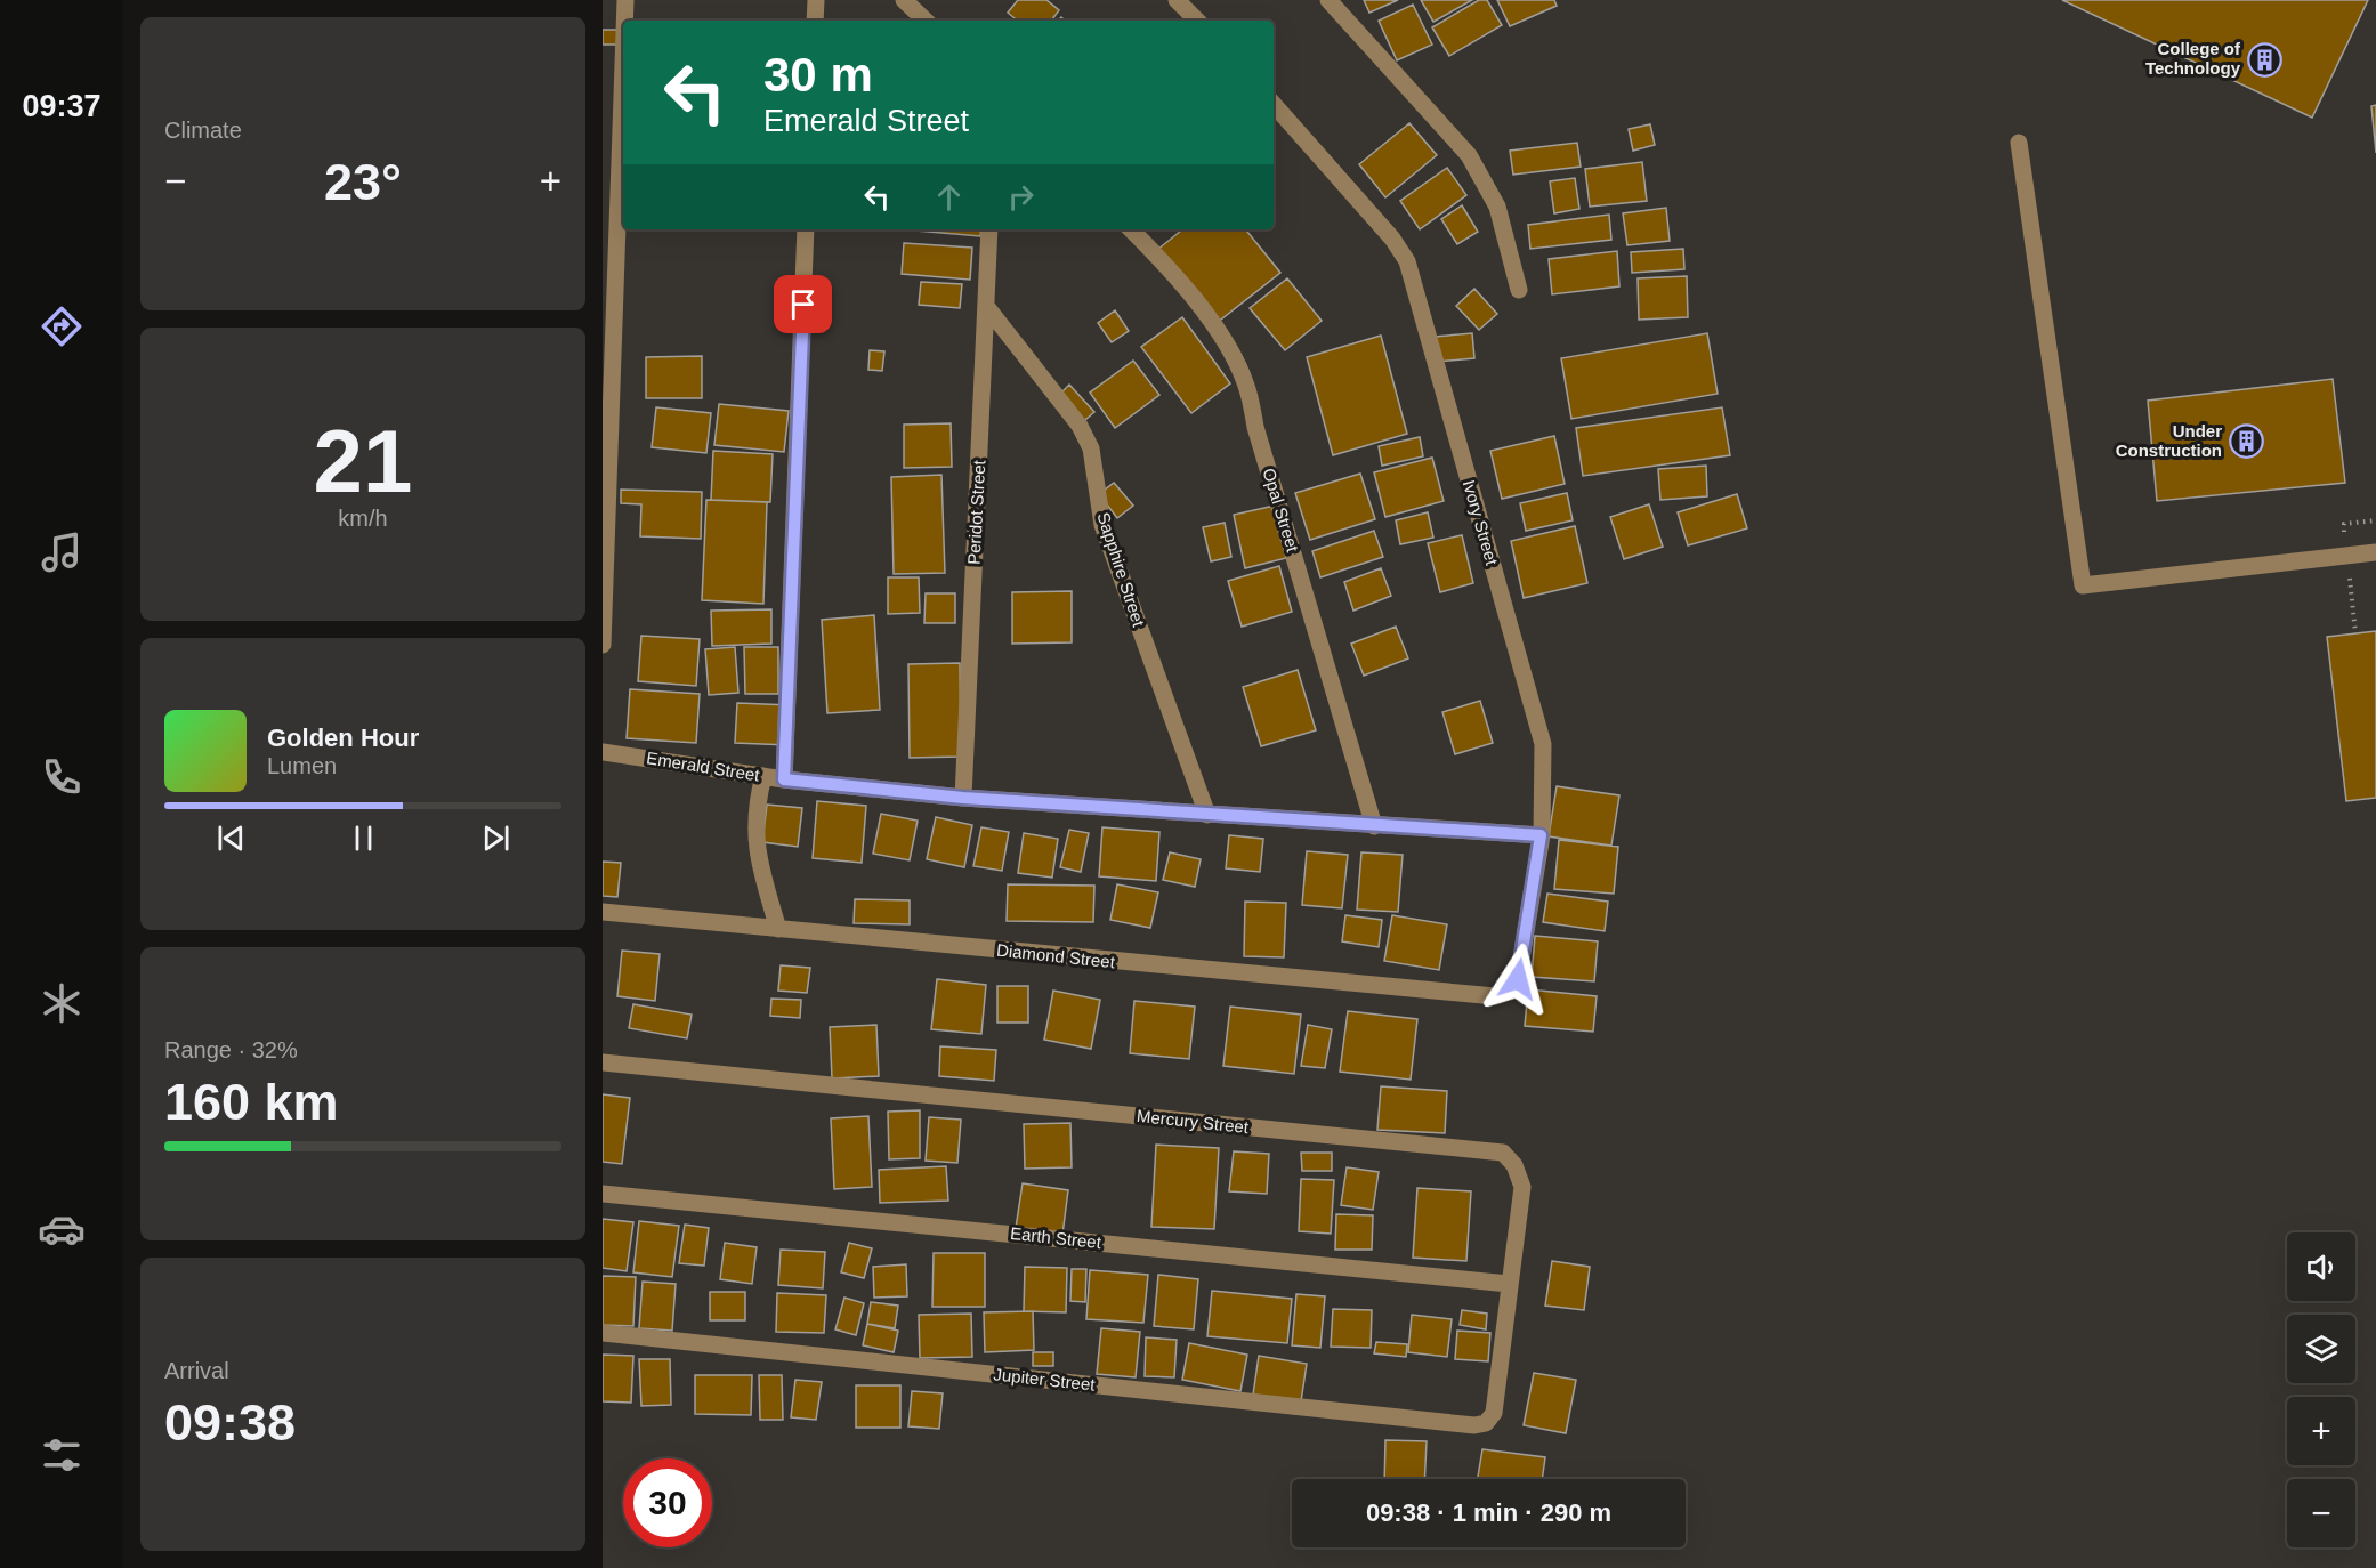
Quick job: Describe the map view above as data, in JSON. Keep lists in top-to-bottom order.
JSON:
{
  "streets": {
    "street": [
      "Opal Street",
      "Peridot Street",
      "Ivory Street",
      "Sapphire Street",
      "Emerald Street",
      "Diamond Street",
      "Mercury Street",
      "Earth Street",
      "Jupiter Street"
    ]
  },
  "crossings": [
    ["Opal Street", "Emerald Street"],
    ["Peridot Street", "Sapphire Street"],
    ["Peridot Street", "Emerald Street"],
    ["Ivory Street", "Emerald Street"],
    ["Ivory Street", "Diamond Street"],
    ["Sapphire Street", "Emerald Street"],
    ["Mercury Street", "Earth Street"],
    ["Mercury Street", "Jupiter Street"]
  ],
  "places": {
    "building": ["College of Technology", "Under Construction"]
  },
  "page": {
    "tabs": "09:37",
    "tile": [
      "Climate",
      ["21", "km/h"],
      ["Range · 32%", "160 km"],
      ["Arrival", "09:38"]
    ],
    "turn": ["30 m", "Emerald Street"],
    "heat": ["−", "23°", "+"],
    "song": ["Golden Hour", "Lumen"],
    "map_buttons": ["+", "−"],
    "limit": "30",
    "trip": "09:38 · 1 min · 290 m"
  }
}
